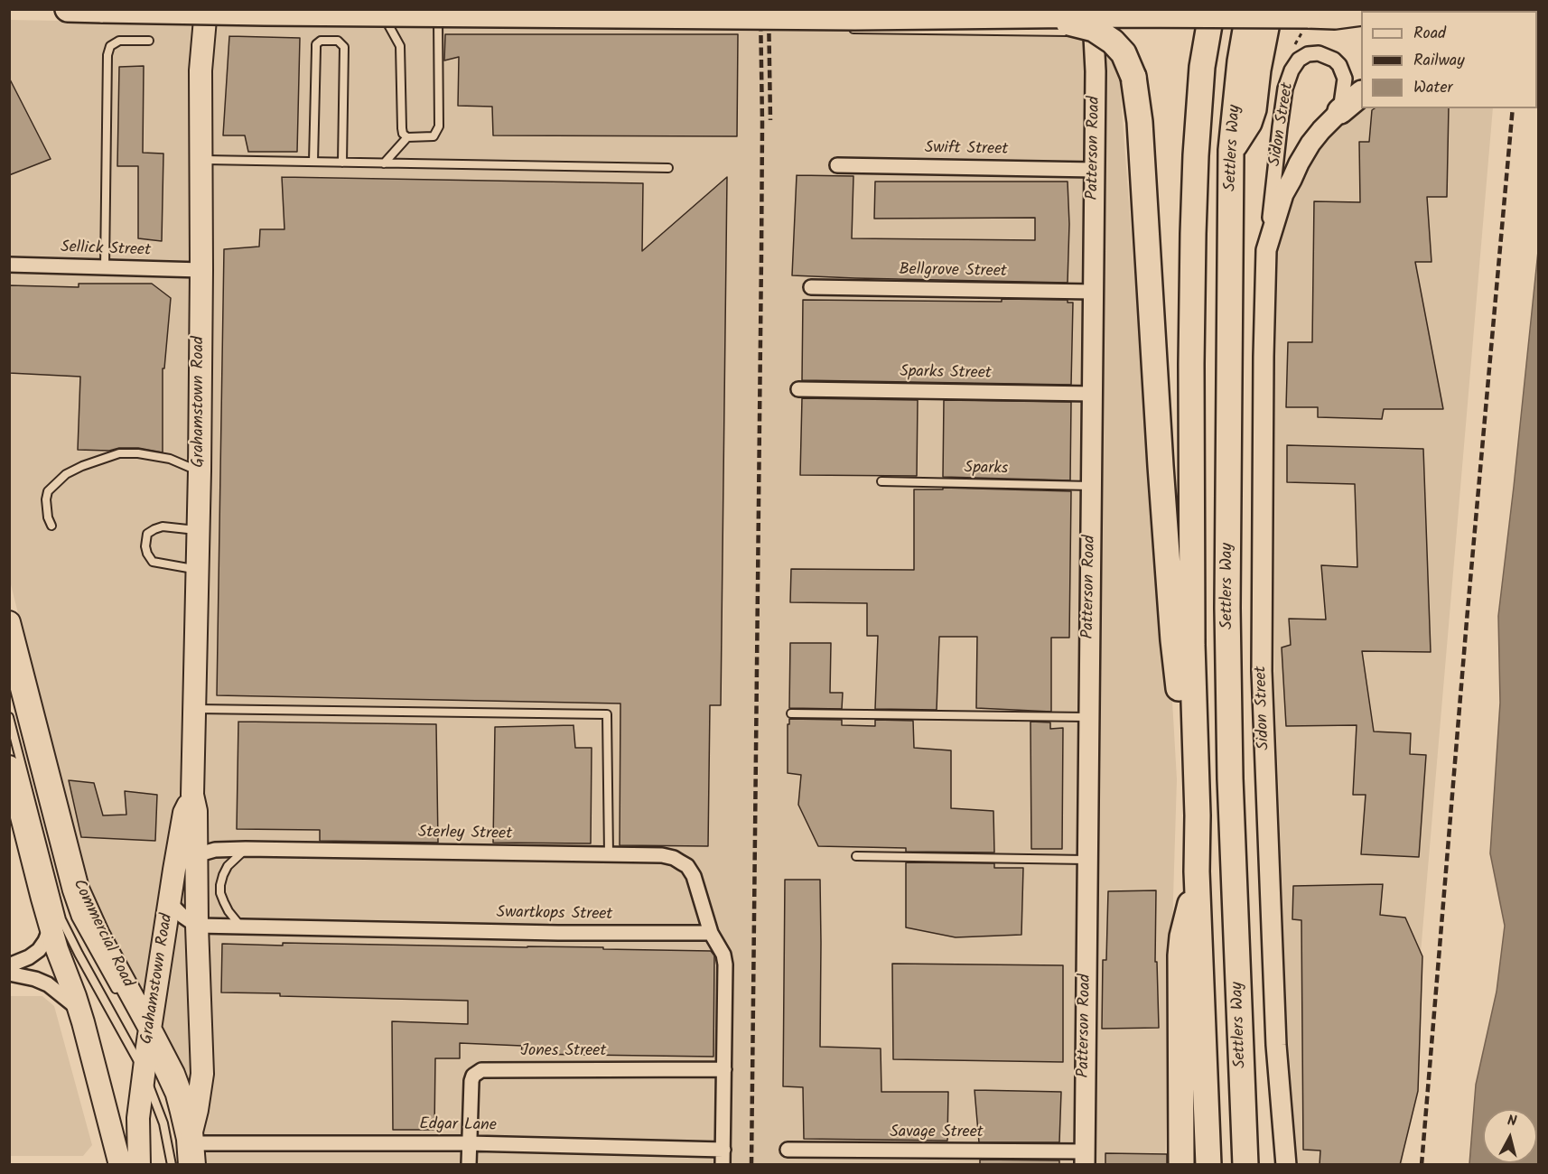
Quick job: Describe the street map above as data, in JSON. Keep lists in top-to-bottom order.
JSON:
{
  "streets": {
    "highway": ["Settlers Way"],
    "main road": ["Grahamstown Road", "Commercial Road"],
    "street": [
      "Sidon Street",
      "Patterson Road",
      "Swift Street",
      "Sellick Street",
      "Bellgrove Street",
      "Sparks Street",
      "Sterley Street",
      "Swartkops Street",
      "Jones Street",
      "Edgar Lane",
      "Savage Street"
    ],
    "lane": ["Sparks"]
  },
  "crossings": [
    ["Patterson Road", "Swift Street"],
    ["Patterson Road", "Bellgrove Street"],
    ["Patterson Road", "Sparks Street"],
    ["Patterson Road", "Sparks"],
    ["Patterson Road", "Savage Street"],
    ["Sellick Street", "Grahamstown Road"],
    ["Grahamstown Road", "Sterley Street"],
    ["Grahamstown Road", "Swartkops Street"],
    ["Grahamstown Road", "Commercial Road"],
    ["Grahamstown Road", "Edgar Lane"],
    ["Sterley Street", "Swartkops Street"],
    ["Commercial Road", "Edgar Lane"],
    ["Jones Street", "Edgar Lane"]
  ],
  "legend": ["Road", "Railway", "Water"],
  "north": "top"
}
